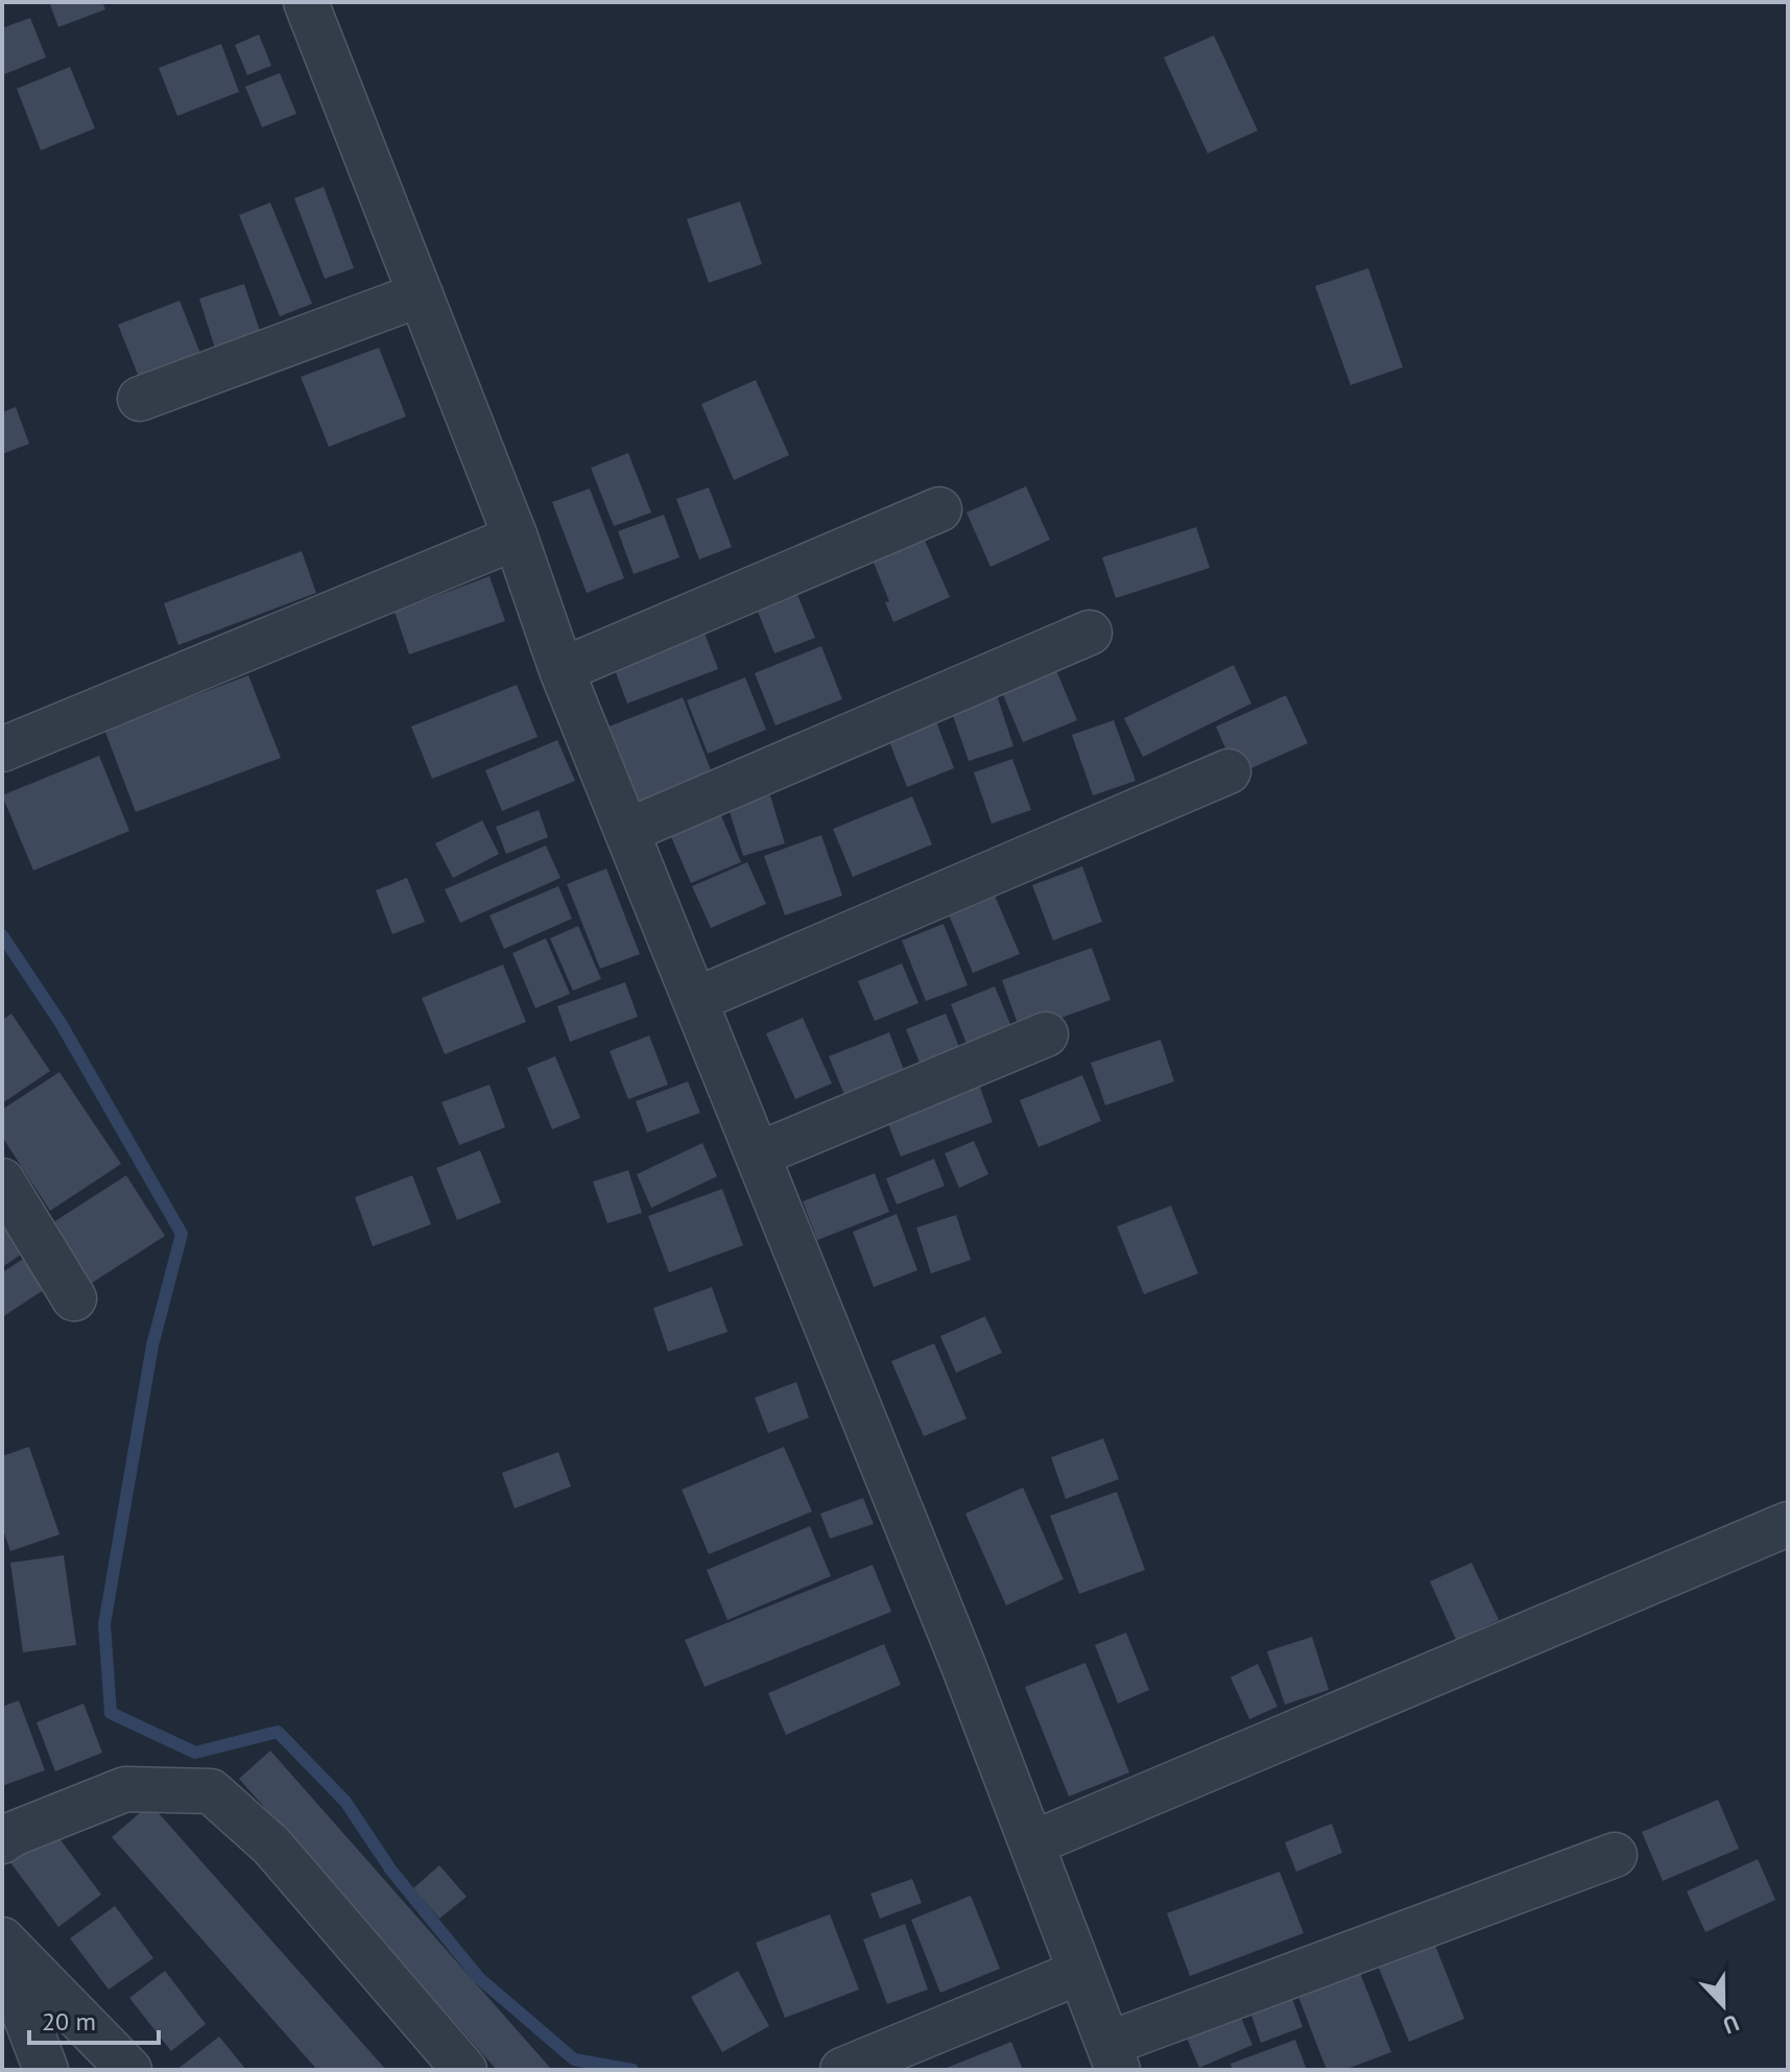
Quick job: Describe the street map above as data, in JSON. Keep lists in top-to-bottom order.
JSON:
{
  "scale_bar": "20 m",
  "north": "bottom"
}
